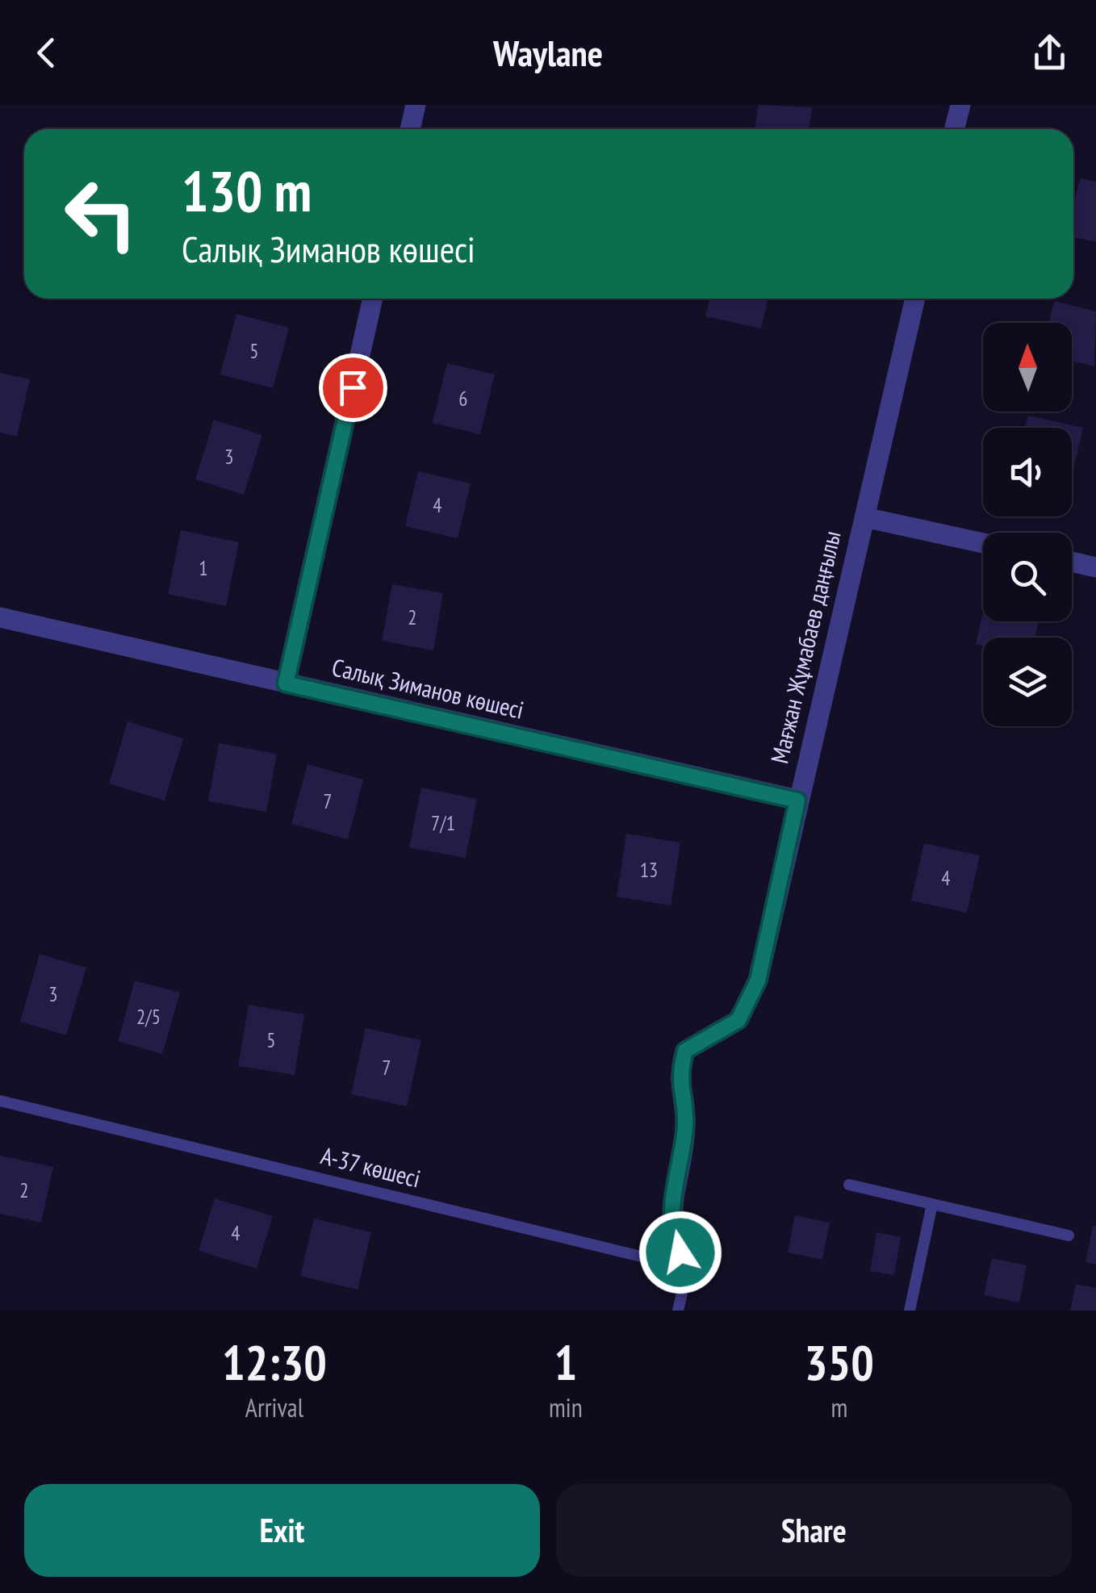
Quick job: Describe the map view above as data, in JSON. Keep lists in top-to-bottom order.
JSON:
{
  "streets": {
    "street": ["Мағжан Жұмабаев даңғылы", "Салық Зиманов көшесі"],
    "lane": ["А-37 көшесі"]
  },
  "crossings": [
    ["Мағжан Жұмабаев даңғылы", "Салық Зиманов көшесі"],
    ["Мағжан Жұмабаев даңғылы", "А-37 көшесі"]
  ],
  "house_numbers": [
    "5",
    "6",
    "3",
    "4",
    "1",
    "2",
    "7",
    "7/1",
    "13",
    "4",
    "3",
    "2/5",
    "5",
    "7",
    "2",
    "4"
  ],
  "north": "top",
  "page": {
    "header": "Waylane",
    "turn": ["130 m", "Салық Зиманов көшесі"],
    "eta": [
      "12:30",
      "Arrival",
      "1",
      "min",
      "350",
      "m"
    ],
    "buttons": ["Exit", "Share"]
  }
}
